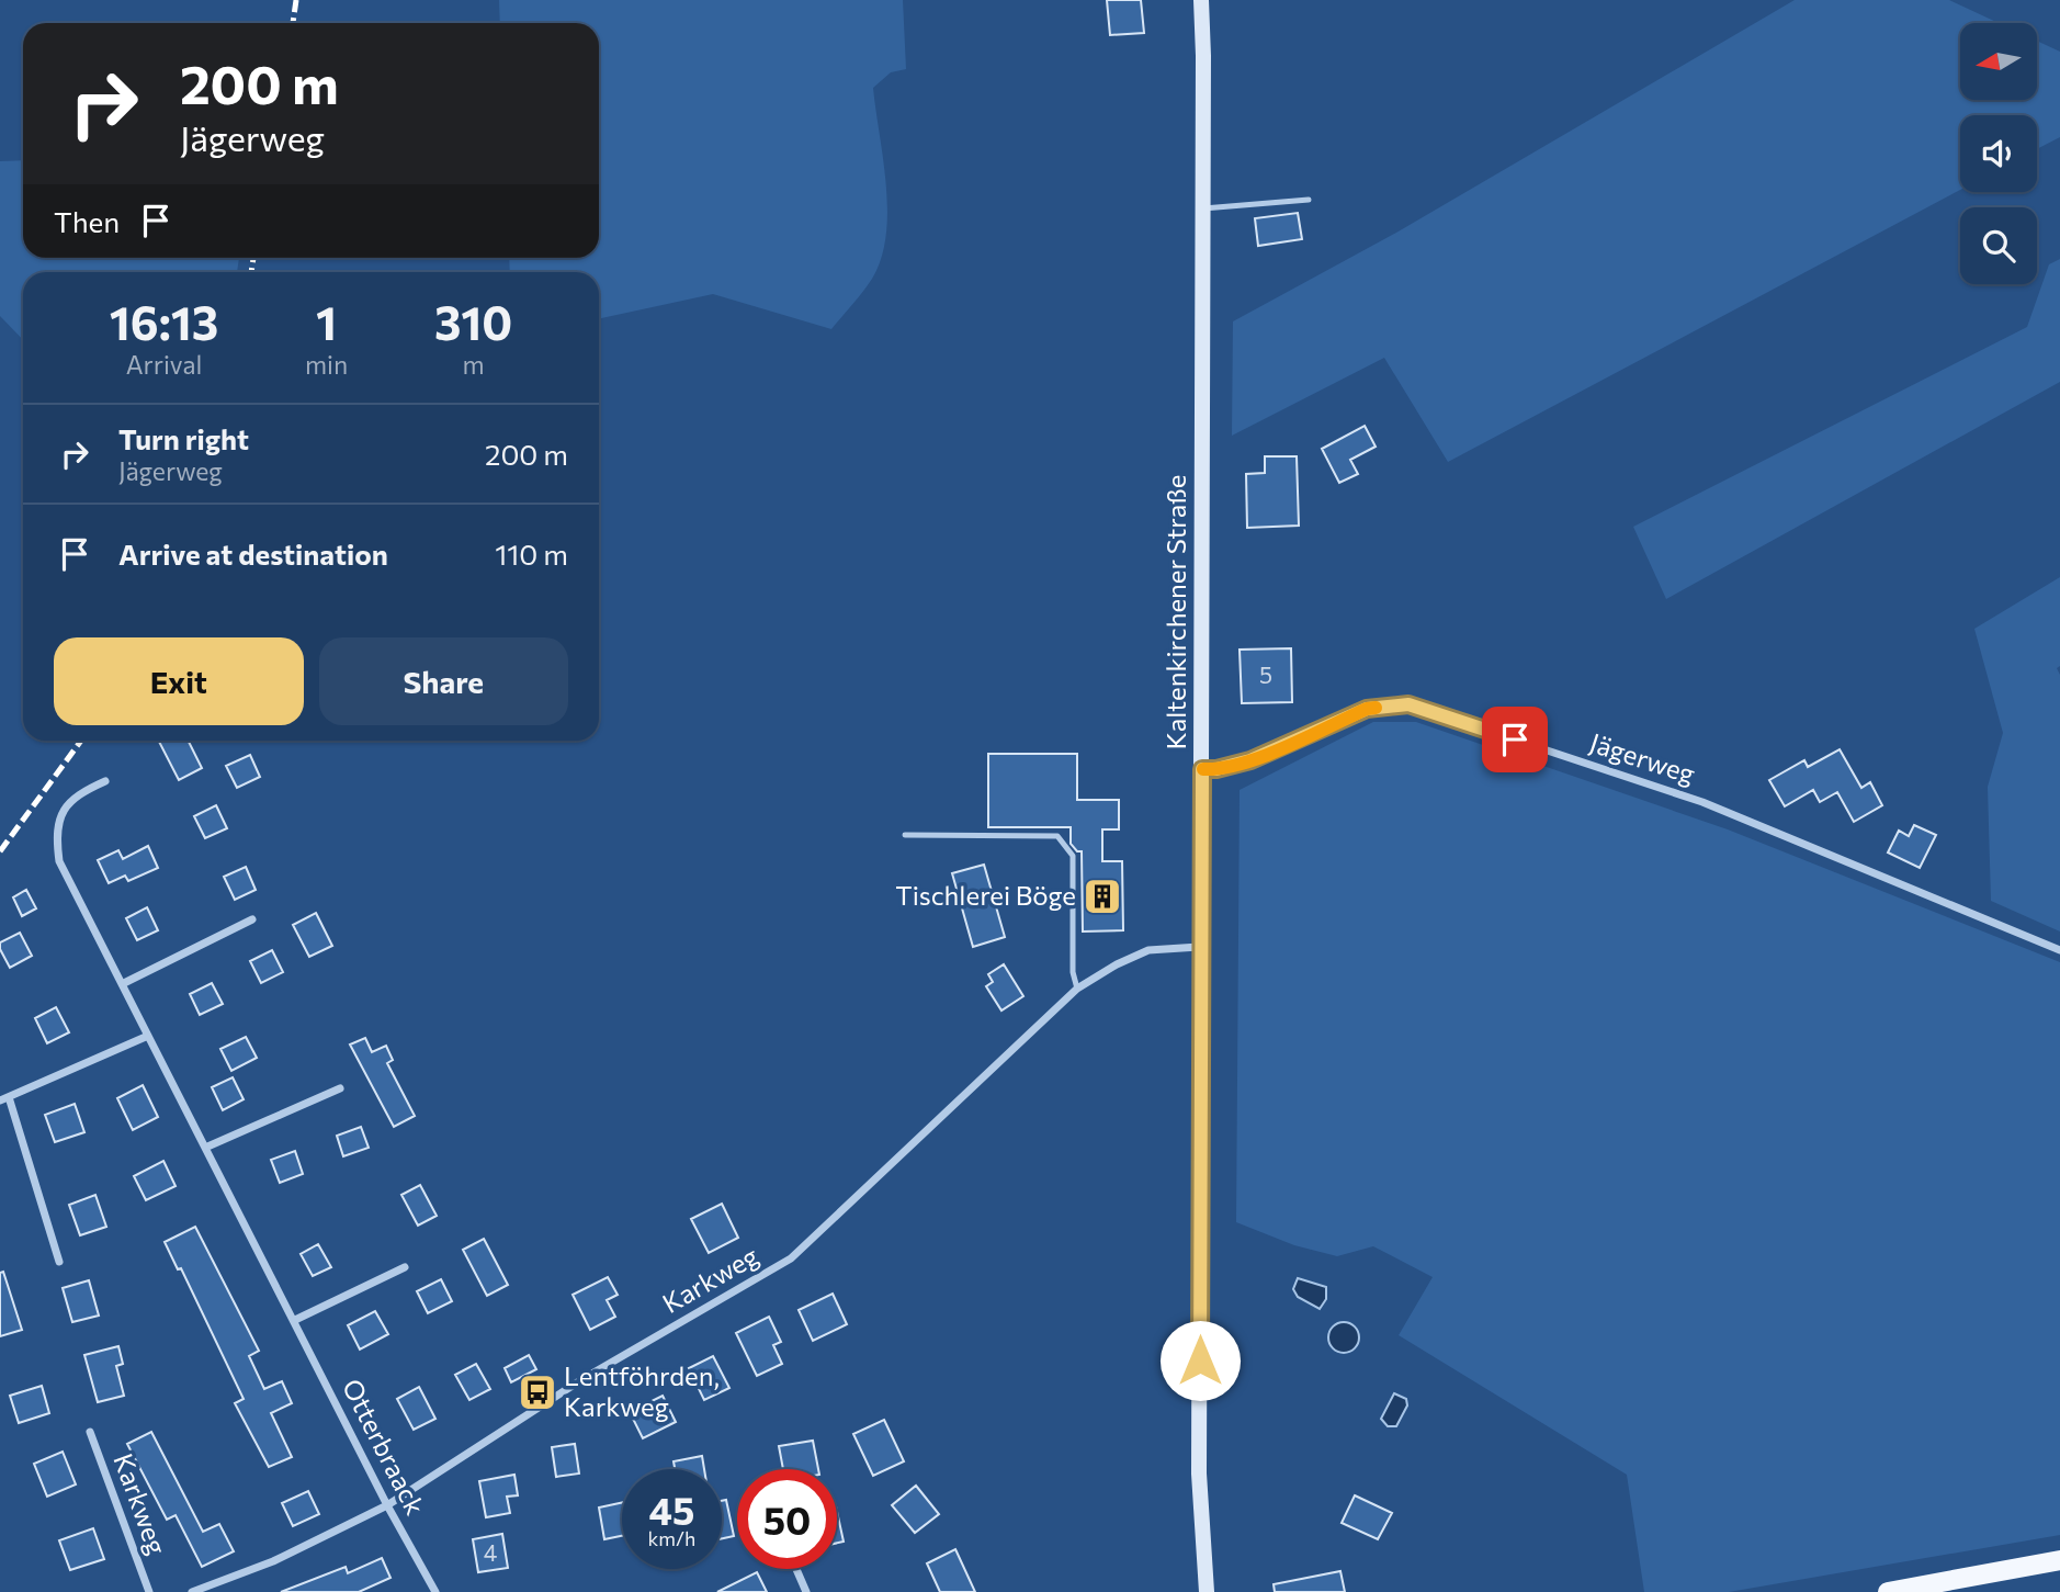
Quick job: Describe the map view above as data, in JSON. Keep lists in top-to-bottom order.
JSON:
{
  "streets": {
    "main road": ["Kaltenkirchener Straße"],
    "street": ["Jägerweg", "Karkweg", "Otterbraack"]
  },
  "crossings": [
    ["Kaltenkirchener Straße", "Jägerweg"],
    ["Kaltenkirchener Straße", "Karkweg"],
    ["Karkweg", "Otterbraack"]
  ],
  "places": {
    "building": ["Tischlerei Böge"],
    "bus stop": ["Lentföhrden, Karkweg"]
  },
  "house_numbers": ["5", "4"],
  "north": "left",
  "page": {
    "turn": ["200 m", "Jägerweg"],
    "then": "Then",
    "eta": [
      "16:13",
      "Arrival",
      "1",
      "min",
      "310",
      "m"
    ],
    "list": [
      {
        "name": "Turn right",
        "note": "Jägerweg",
        "value": "200 m"
      },
      {
        "name": "Arrive at destination",
        "value": "110 m"
      }
    ],
    "buttons": ["Exit", "Share"],
    "speed": "45 km/h",
    "limit": "50"
  }
}
